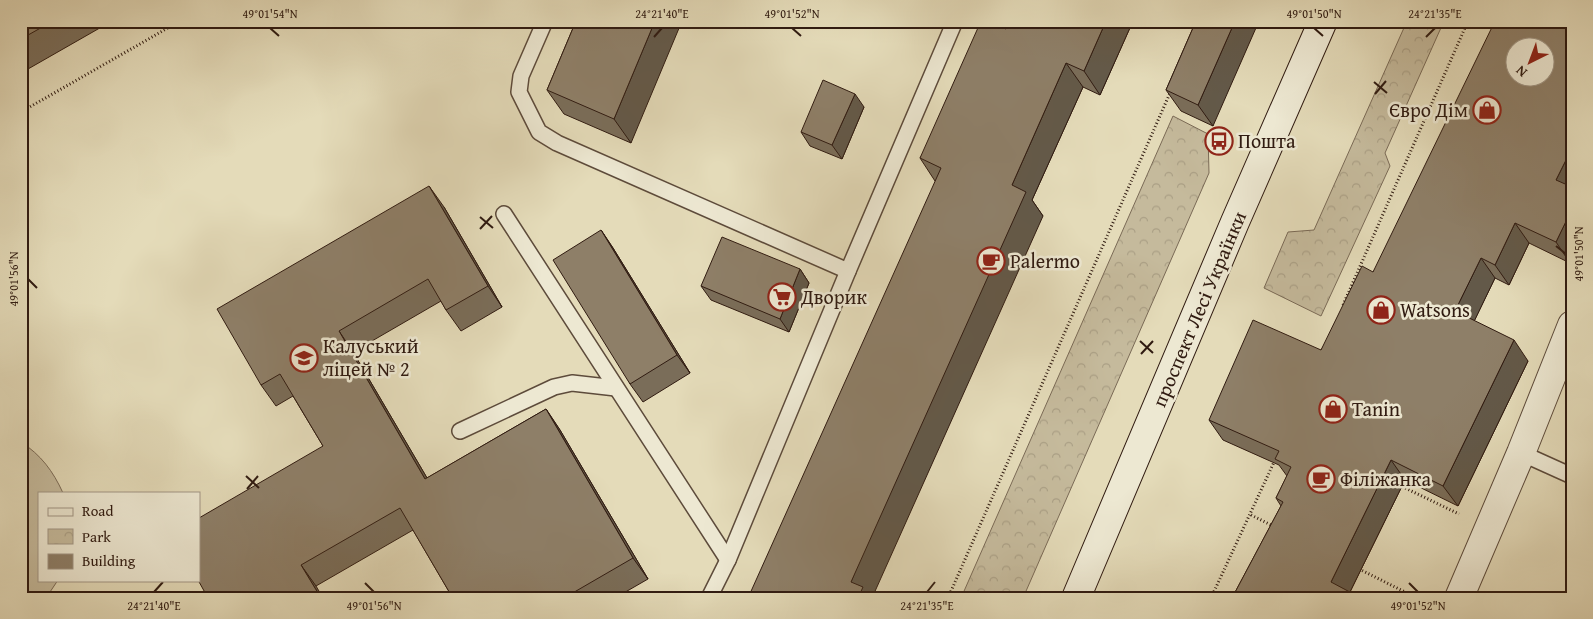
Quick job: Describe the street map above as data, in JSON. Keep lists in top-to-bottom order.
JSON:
{
  "streets": {
    "main road": ["проспект Лесі Українки"]
  },
  "places": {
    "shop": ["Євро Дім", "Watsons", "Tanin"],
    "bus stop": ["Пошта"],
    "cafe": ["Palermo", "Філіжанка"],
    "supermarket": ["Дворик"],
    "school or university": ["Калуський ліцей № 2"]
  },
  "legend": ["Road", "Park", "Building"],
  "north": "bottom left",
  "coordinates": [
    "49°01'54\"N",
    "24°21'40\"E",
    "49°01'52\"N",
    "49°01'50\"N",
    "24°21'35\"E",
    "49°01'56\"N"
  ]
}
